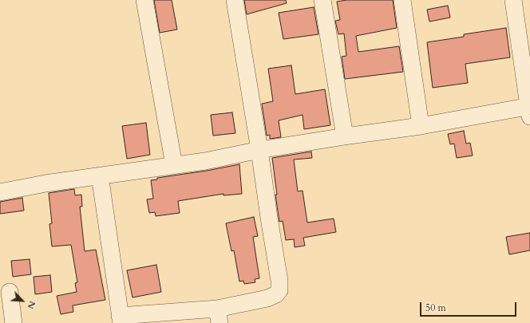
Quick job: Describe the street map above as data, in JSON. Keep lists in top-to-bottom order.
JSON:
{
  "scale_bar": "50 m",
  "north": "bottom right"
}
